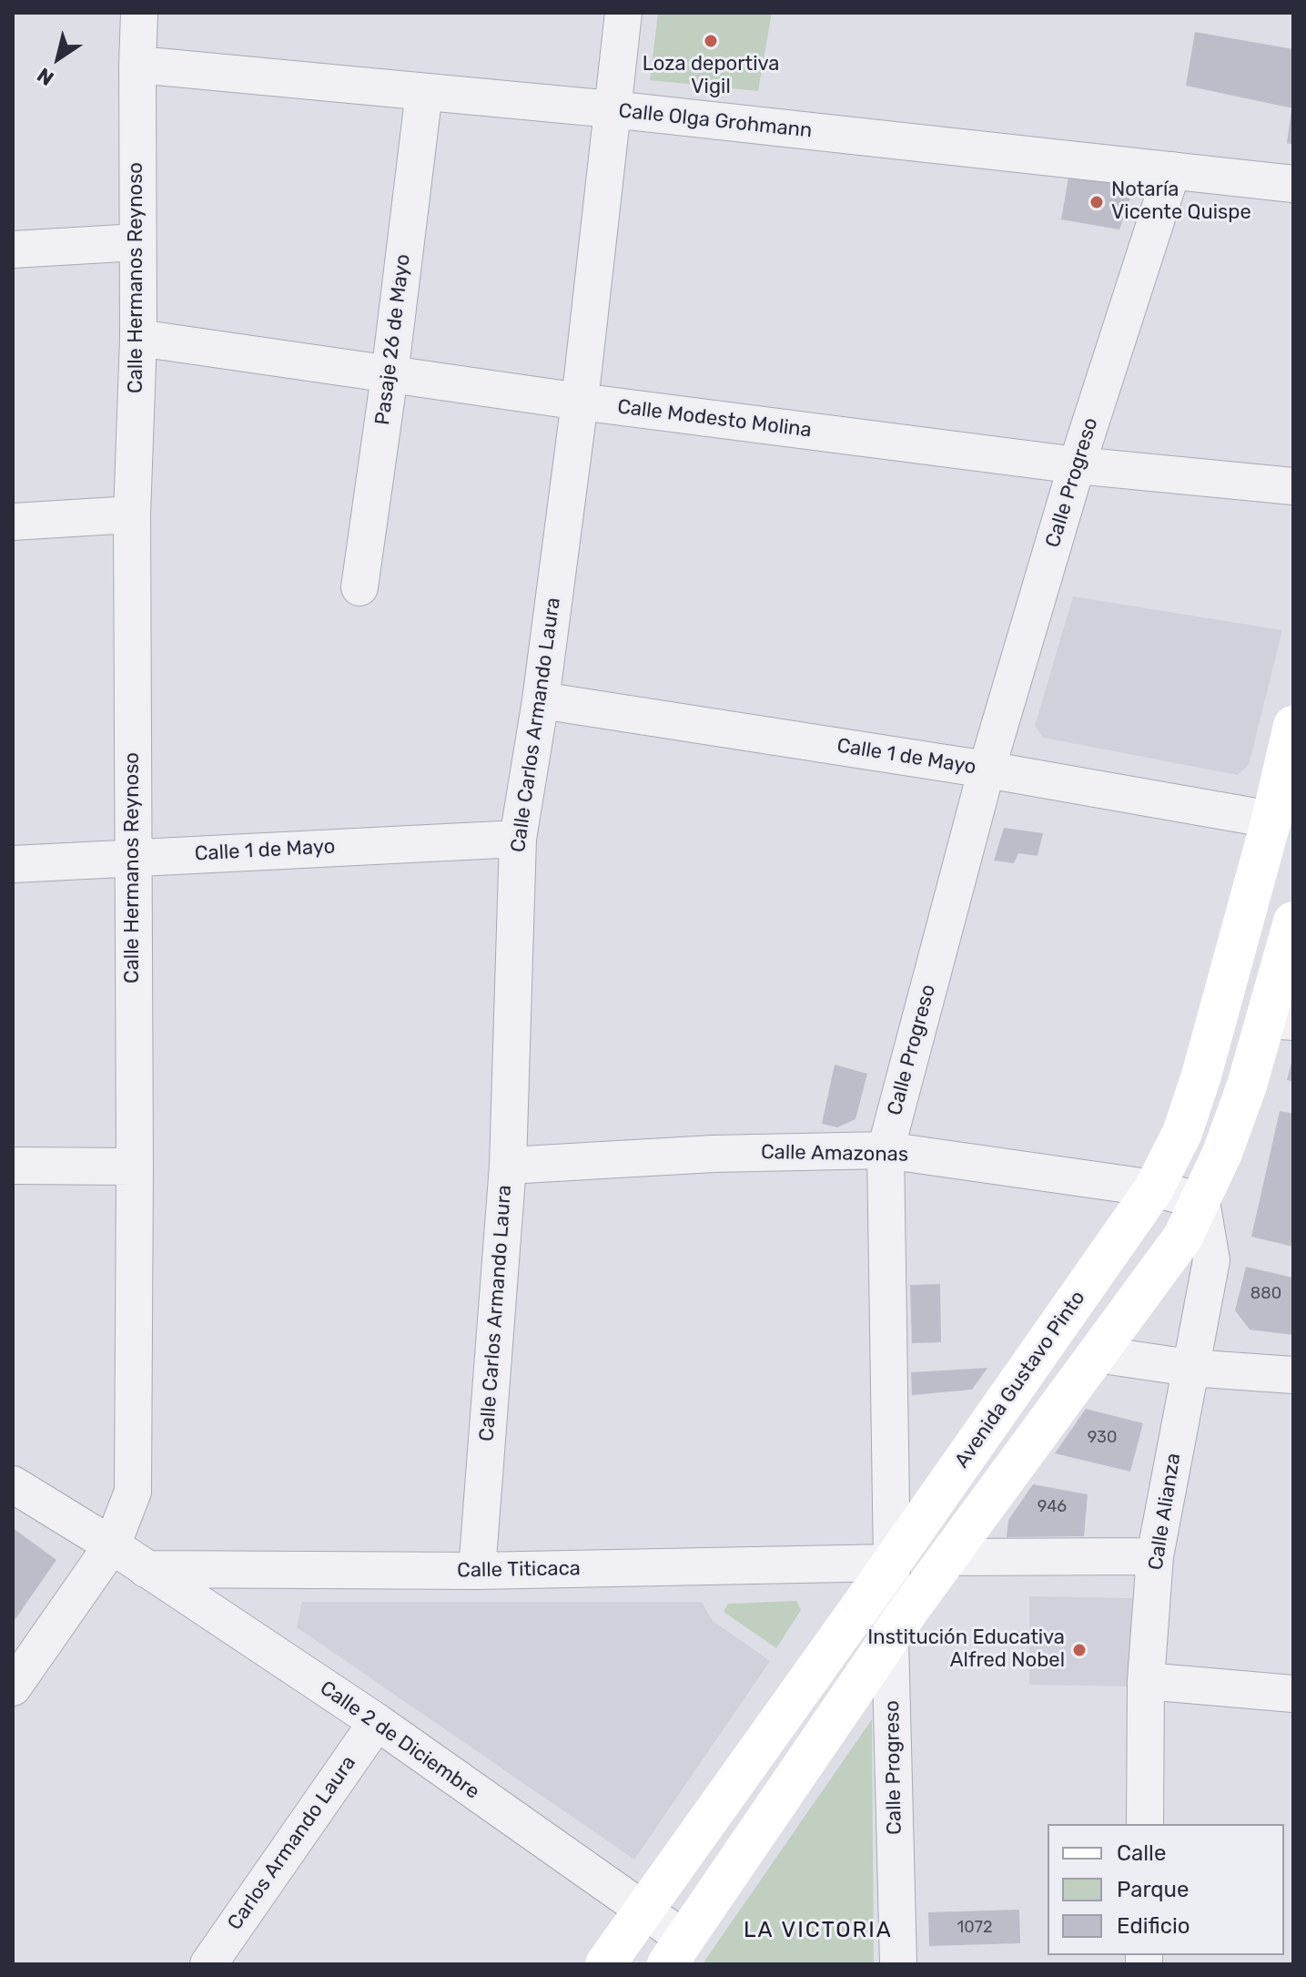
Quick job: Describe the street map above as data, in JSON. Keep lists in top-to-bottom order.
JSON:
{
  "streets": {
    "main road": ["Avenida Gustavo Pinto"],
    "street": [
      "Calle Olga Grohmann",
      "Calle Hermanos Reynoso",
      "Pasaje 26 de Mayo",
      "Calle Modesto Molina",
      "Calle Progreso",
      "Calle Carlos Armando Laura",
      "Calle 1 de Mayo",
      "Calle Amazonas",
      "Calle Alianza",
      "Calle Titicaca",
      "Calle 2 de Diciembre",
      "Carlos Armando Laura"
    ]
  },
  "crossings": [
    ["Calle Olga Grohmann", "Calle Hermanos Reynoso"],
    ["Calle Olga Grohmann", "Pasaje 26 de Mayo"],
    ["Calle Olga Grohmann", "Calle Progreso"],
    ["Calle Olga Grohmann", "Calle Carlos Armando Laura"],
    ["Calle Hermanos Reynoso", "Calle Modesto Molina"],
    ["Calle Hermanos Reynoso", "Calle 1 de Mayo"],
    ["Calle Hermanos Reynoso", "Calle 2 de Diciembre"],
    ["Pasaje 26 de Mayo", "Calle Modesto Molina"],
    ["Calle Modesto Molina", "Calle Progreso"],
    ["Calle Modesto Molina", "Calle Carlos Armando Laura"],
    ["Calle Progreso", "Calle 1 de Mayo"],
    ["Calle Progreso", "Calle Amazonas"],
    ["Calle Progreso", "Avenida Gustavo Pinto"],
    ["Calle Progreso", "Calle Titicaca"],
    ["Calle Carlos Armando Laura", "Calle 1 de Mayo"],
    ["Calle Carlos Armando Laura", "Calle Amazonas"],
    ["Calle Carlos Armando Laura", "Calle Titicaca"],
    ["Calle 1 de Mayo", "Avenida Gustavo Pinto"],
    ["Calle Amazonas", "Avenida Gustavo Pinto"],
    ["Calle Amazonas", "Calle Alianza"],
    ["Avenida Gustavo Pinto", "Calle Titicaca"],
    ["Avenida Gustavo Pinto", "Calle 2 de Diciembre"],
    ["Calle Titicaca", "Calle 2 de Diciembre"],
    ["Calle 2 de Diciembre", "Carlos Armando Laura"]
  ],
  "districts": ["LA VICTORIA"],
  "places": ["Loza deportiva Vigil", "Notaría Vicente Quispe", "Institución Educativa Alfred Nobel"],
  "house_numbers": [
    "880",
    "930",
    "946",
    "1072"
  ],
  "legend": ["Calle", "Parque", "Edificio"],
  "north": "bottom left"
}
